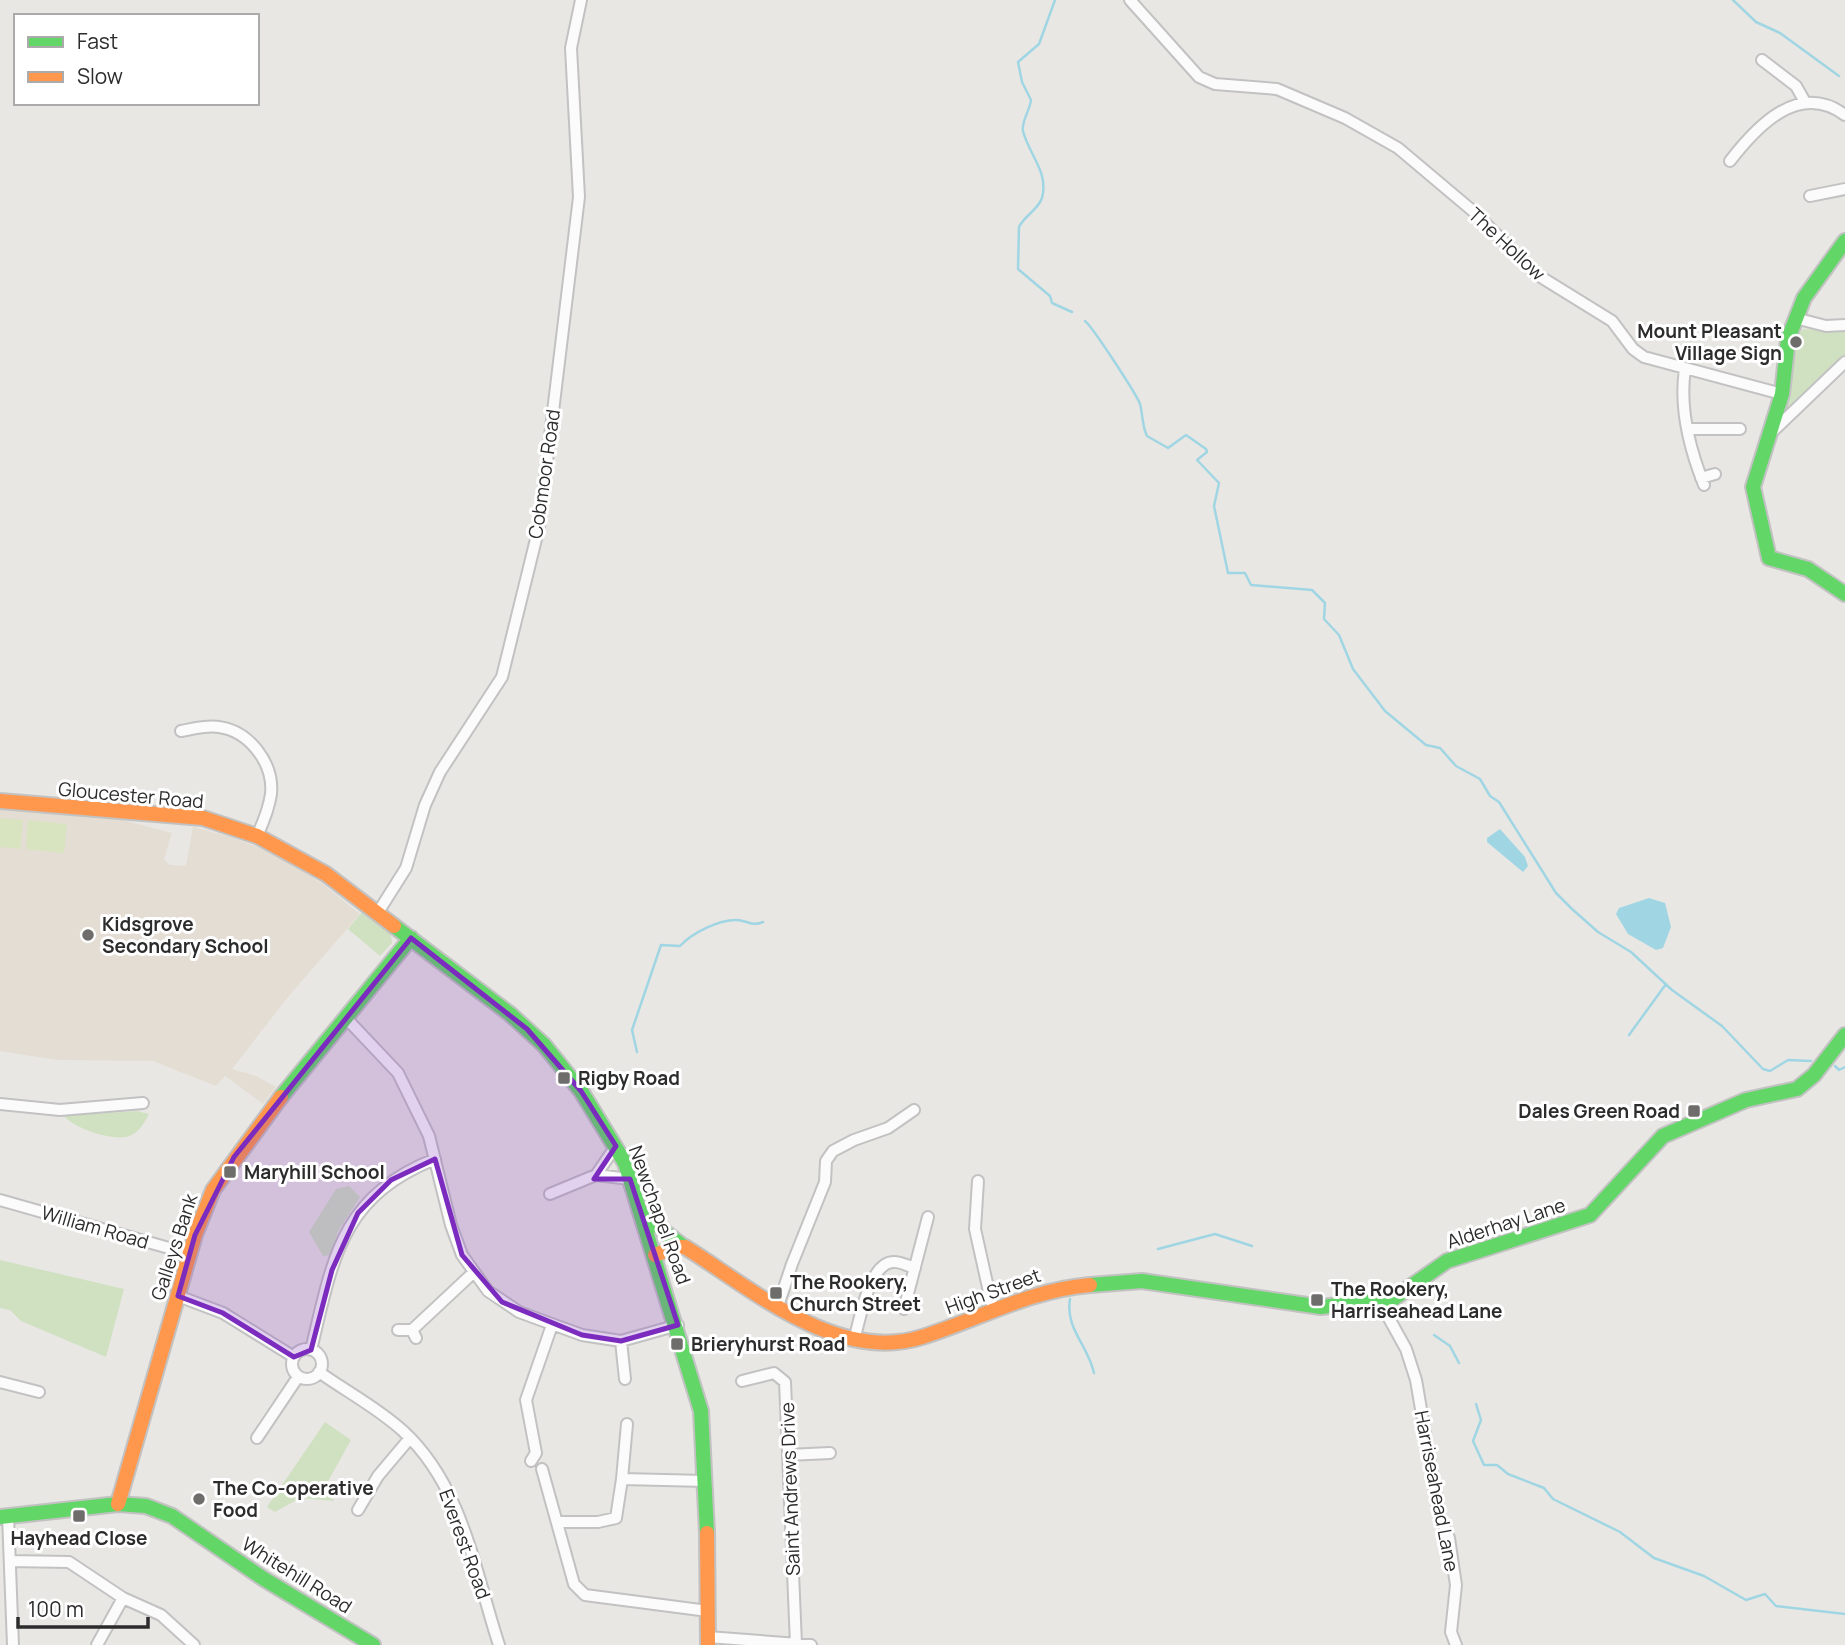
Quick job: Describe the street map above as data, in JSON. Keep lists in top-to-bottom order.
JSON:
{
  "streets": {
    "street": [
      "The Hollow",
      "Cobmoor Road",
      "Gloucester Road",
      "Newchapel Road",
      "Alderhay Lane",
      "William Road",
      "Galleys Bank",
      "High Street",
      "Saint Andrews Drive",
      "Harriseahead Lane",
      "Everest Road",
      "Whitehill Road"
    ]
  },
  "crossings": [
    ["Cobmoor Road", "Newchapel Road"],
    ["Gloucester Road", "Newchapel Road"],
    ["Newchapel Road", "Galleys Bank"],
    ["Newchapel Road", "High Street"],
    ["Alderhay Lane", "High Street"],
    ["Alderhay Lane", "Harriseahead Lane"],
    ["William Road", "Galleys Bank"],
    ["Galleys Bank", "Whitehill Road"],
    ["High Street", "Harriseahead Lane"]
  ],
  "places": {
    "other": ["Mount Pleasant Village Sign", "Kidsgrove Secondary School", "The Co-operative Food"],
    "transit": [
      "Rigby Road",
      "Dales Green Road",
      "Maryhill School",
      "The Rookery, Church Street",
      "The Rookery, Harriseahead Lane",
      "Brieryhurst Road",
      "Hayhead Close"
    ]
  },
  "legend": ["Fast", "Slow"],
  "scale_bar": "100 m"
}
